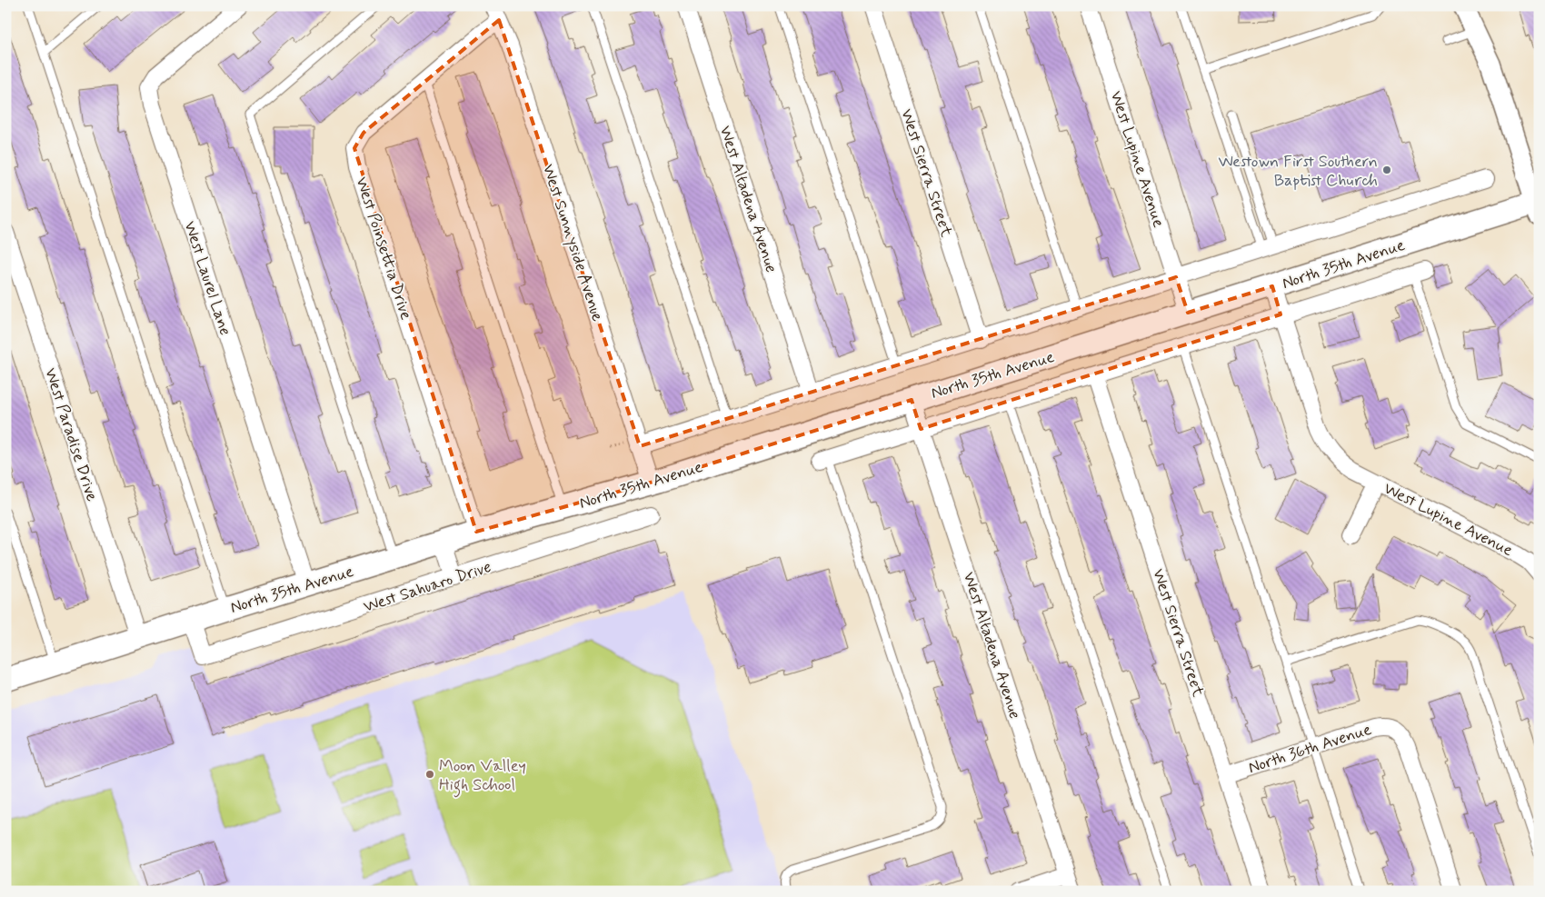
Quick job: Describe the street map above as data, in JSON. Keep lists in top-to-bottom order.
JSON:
{
  "streets": {
    "main road": ["North 35th Avenue"],
    "street": [
      "West Lupine Avenue",
      "West Sierra Street",
      "West Altadena Avenue",
      "West Sunnyside Avenue",
      "West Poinsettia Drive",
      "West Laurel Lane",
      "West Paradise Drive",
      "West Sahuaro Drive",
      "North 36th Avenue"
    ]
  },
  "crossings": [
    ["West Lupine Avenue", "North 35th Avenue"],
    ["West Sierra Street", "North 35th Avenue"],
    ["West Sierra Street", "North 36th Avenue"],
    ["West Altadena Avenue", "North 35th Avenue"],
    ["West Sunnyside Avenue", "West Poinsettia Drive"],
    ["West Sunnyside Avenue", "North 35th Avenue"],
    ["West Poinsettia Drive", "North 35th Avenue"],
    ["North 35th Avenue", "West Laurel Lane"],
    ["North 35th Avenue", "West Paradise Drive"],
    ["North 35th Avenue", "West Sahuaro Drive"]
  ],
  "places": ["Westown First Southern Baptist Church", "Moon Valley High School"]
}
